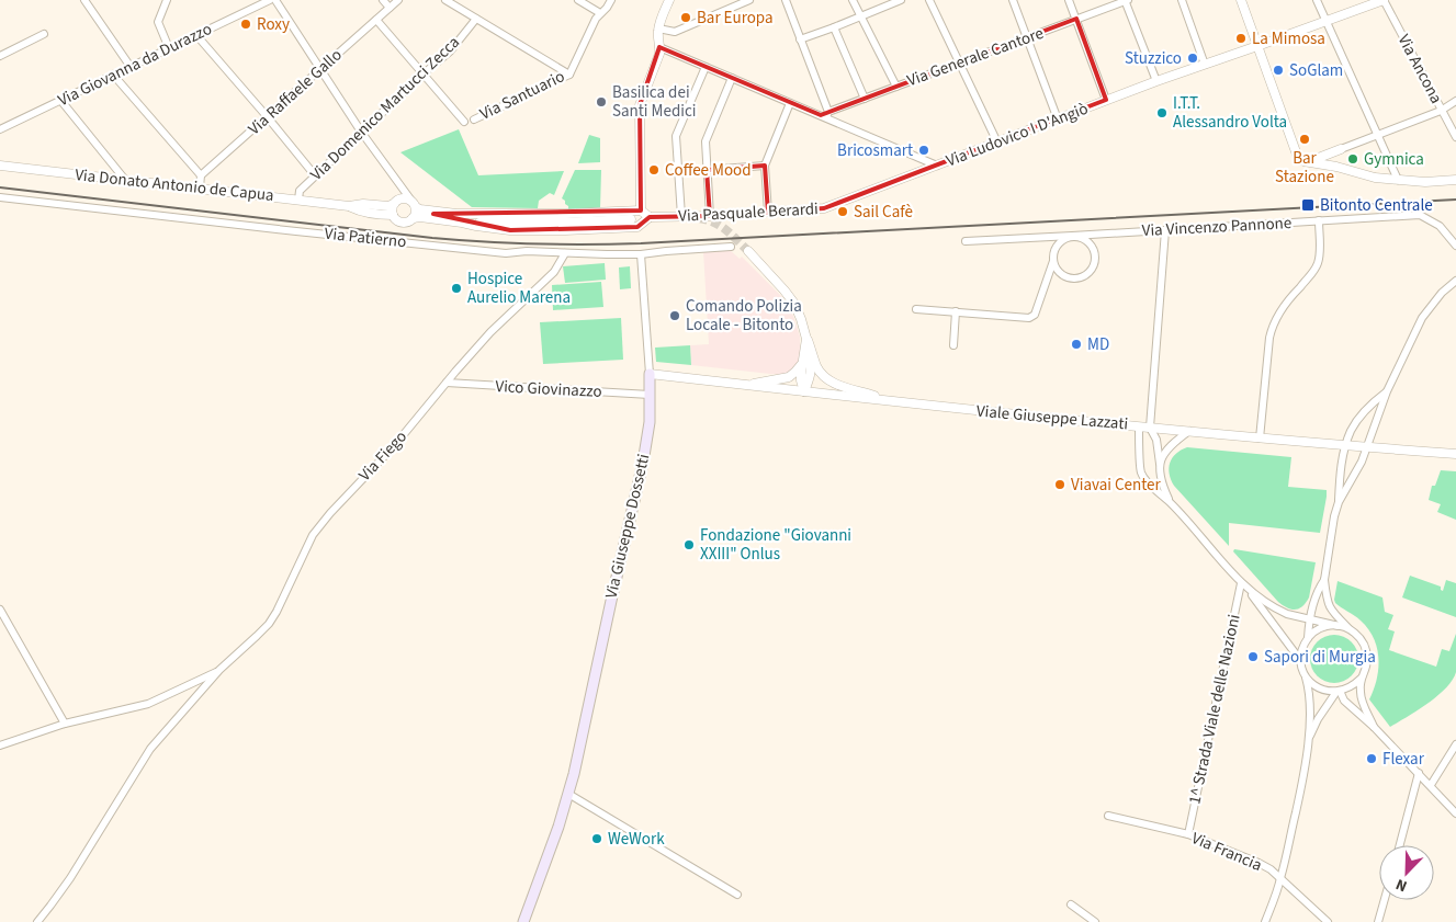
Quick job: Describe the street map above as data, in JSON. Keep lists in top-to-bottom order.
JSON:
{
  "streets": {
    "main road": ["Via Giuseppe Dossetti"],
    "street": [
      "Via Generale Cantore",
      "Via Giovanna da Durazzo",
      "Via Ancona",
      "Via Raffaele Gallo",
      "Via Santuario",
      "Via Domenico Martucci Zecca",
      "Via Ludovico I D'Angiò",
      "Via Donato Antonio de Capua",
      "Via Pasquale Berardi",
      "Via Vincenzo Pannone",
      "Via Patierno",
      "Vico Giovinazzo",
      "Viale Giuseppe Lazzati",
      "Via Fiego",
      "1^ Strada Viale delle Nazioni",
      "Via Francia"
    ]
  },
  "crossings": [
    ["Via Generale Cantore", "Via Ludovico I D'Angiò"],
    ["Via Ancona", "Via Ludovico I D'Angiò"],
    ["Via Domenico Martucci Zecca", "Via Donato Antonio de Capua"],
    ["Via Ludovico I D'Angiò", "Via Pasquale Berardi"],
    ["Via Donato Antonio de Capua", "Via Pasquale Berardi"],
    ["Via Patierno", "Via Fiego"],
    ["Via Patierno", "Via Giuseppe Dossetti"],
    ["Vico Giovinazzo", "Via Fiego"],
    ["Vico Giovinazzo", "Via Giuseppe Dossetti"],
    ["Viale Giuseppe Lazzati", "Via Giuseppe Dossetti"],
    ["1^ Strada Viale delle Nazioni", "Via Francia"]
  ],
  "places": {
    "other": [
      "Bar Europa",
      "Roxy",
      "La Mimosa",
      "Stuzzico",
      "SoGlam",
      "Basilica dei Santi Medici",
      "I.T.T. Alessandro Volta",
      "Bar Stazione",
      "Bricosmart",
      "Gymnica",
      "Coffee Mood",
      "Sail Cafè",
      "Hospice Aurelio Marena",
      "Comando Polizia Locale - Bitonto",
      "MD",
      "Viavai Center",
      "Fondazione \"Giovanni XXIII\" Onlus",
      "Sapori di Murgia",
      "Flexar",
      "WeWork"
    ],
    "transit": ["Bitonto Centrale"]
  },
  "north": "bottom left"
}
